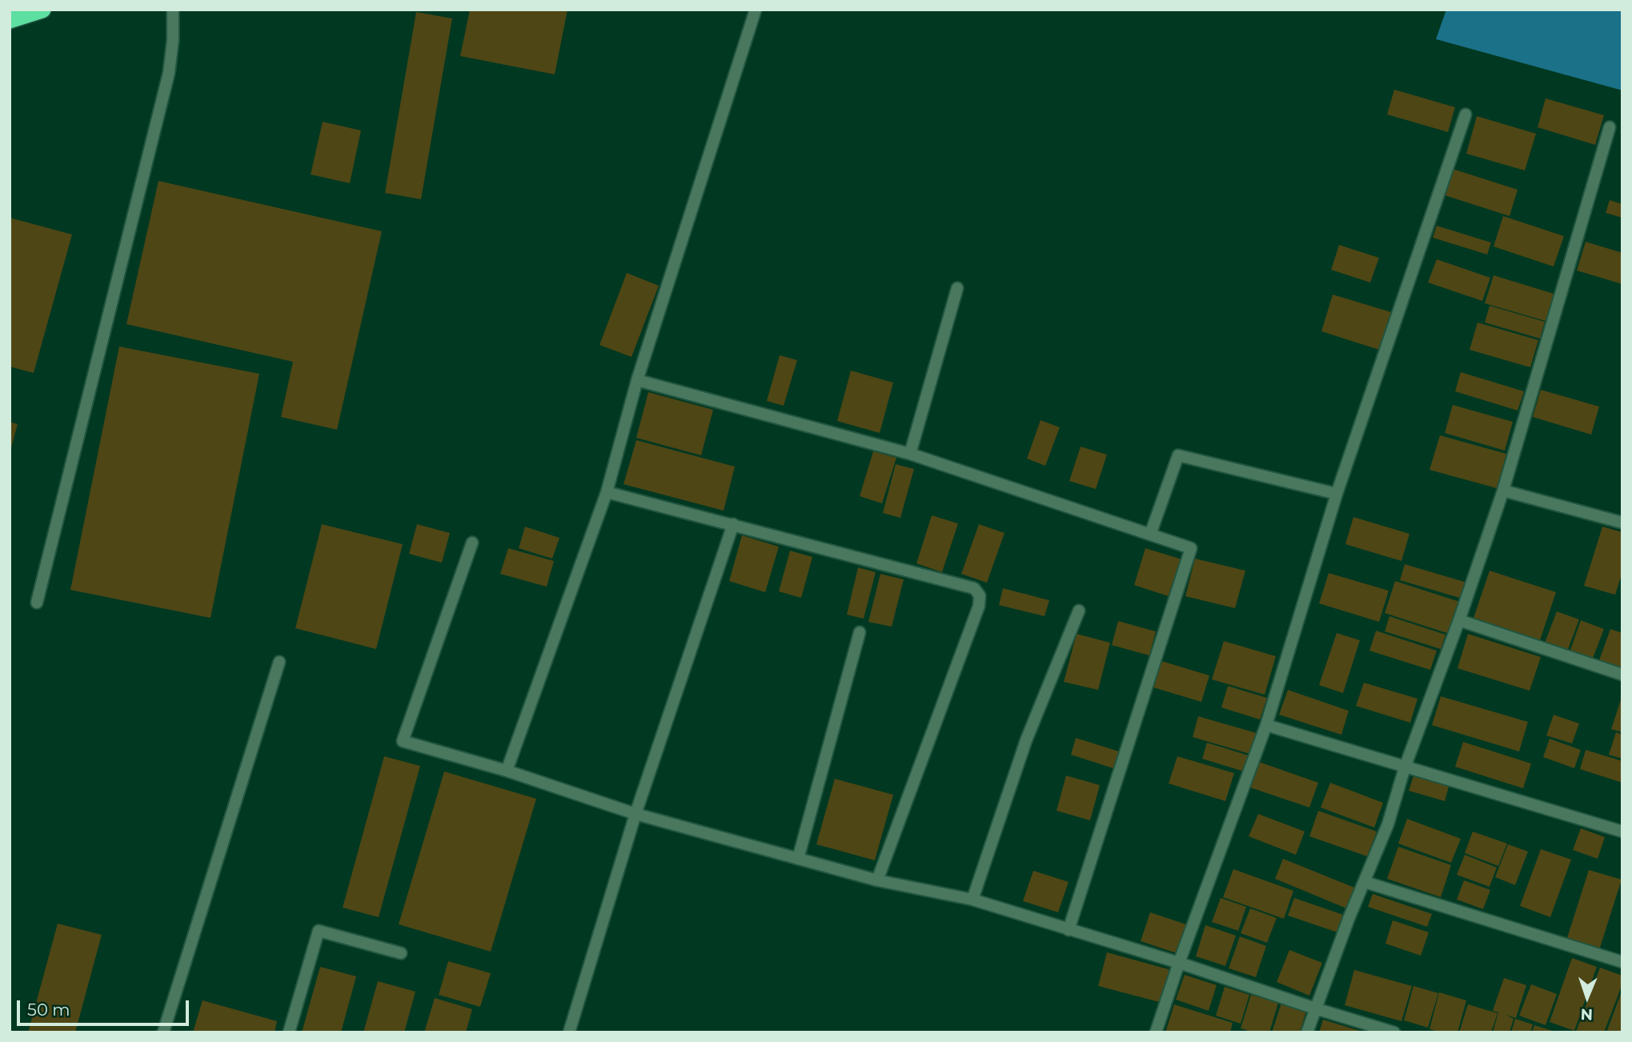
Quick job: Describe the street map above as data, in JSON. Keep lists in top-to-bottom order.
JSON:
{
  "scale_bar": "50 m",
  "north": "bottom"
}
